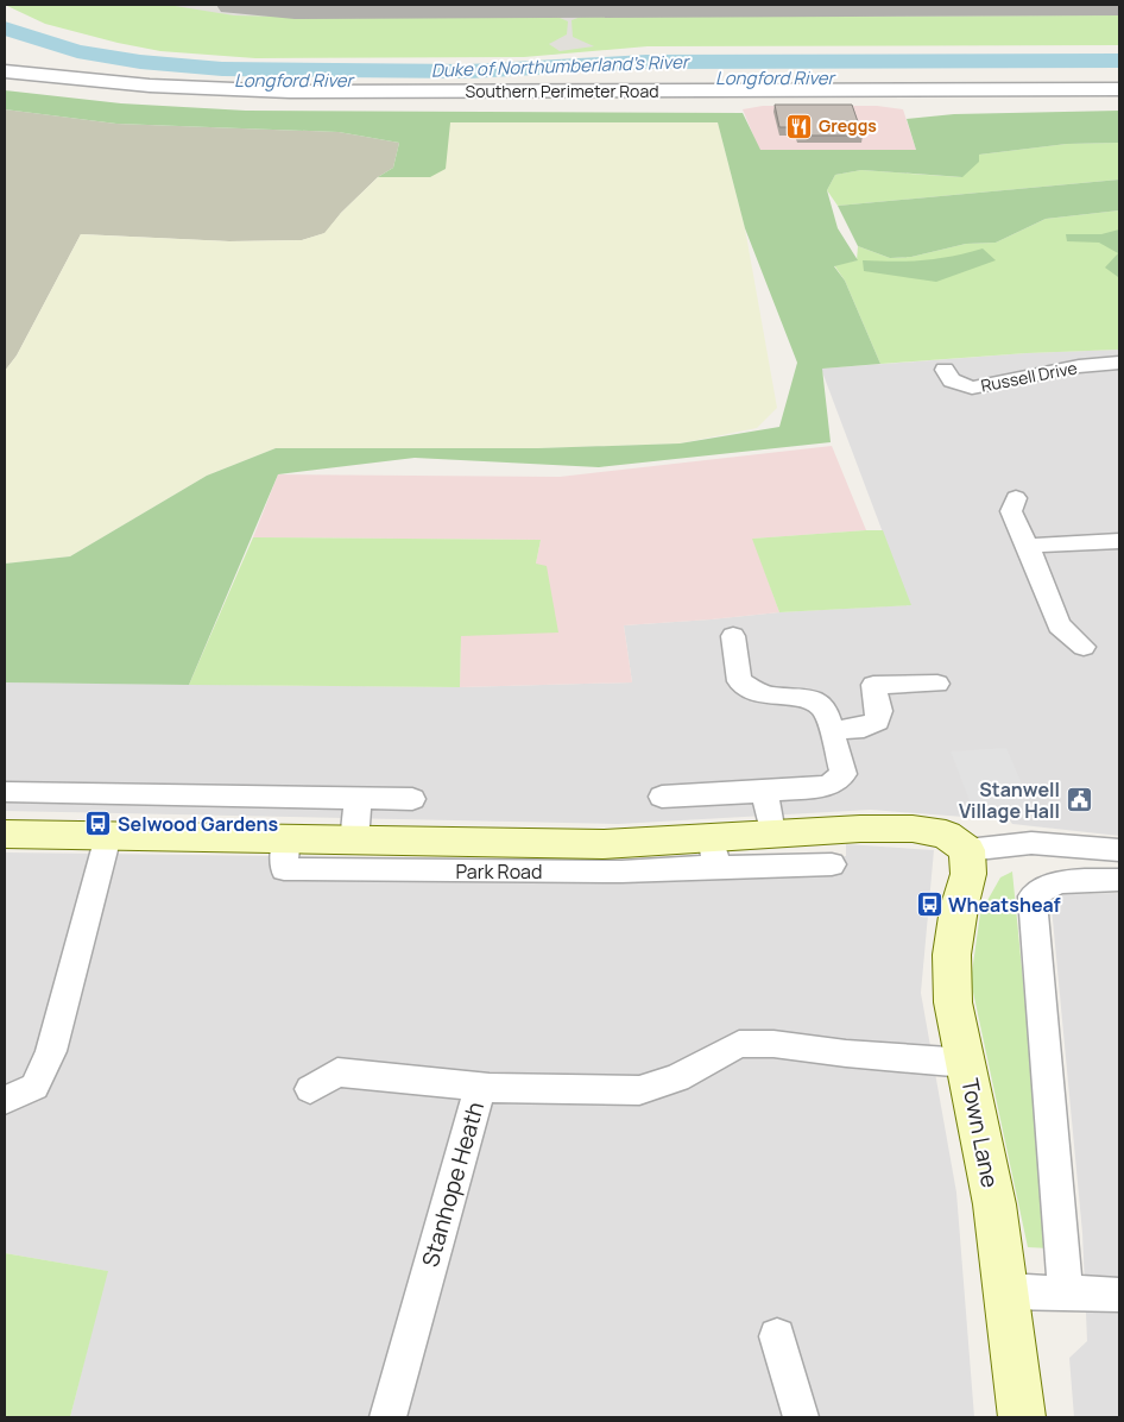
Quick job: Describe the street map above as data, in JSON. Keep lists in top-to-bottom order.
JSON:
{
  "streets": {
    "main road": ["Park Road", "Town Lane"],
    "street": ["Southern Perimeter Road", "Russell Drive", "Stanhope Heath"]
  },
  "crossings": [
    ["Park Road", "Town Lane"],
    ["Town Lane", "Stanhope Heath"]
  ],
  "water": ["Duke of Northumberland's River", "Longford River"],
  "places": {
    "restaurant": ["Greggs"],
    "public building": ["Stanwell Village Hall"],
    "bus stop": ["Selwood Gardens", "Wheatsheaf"]
  }
}
